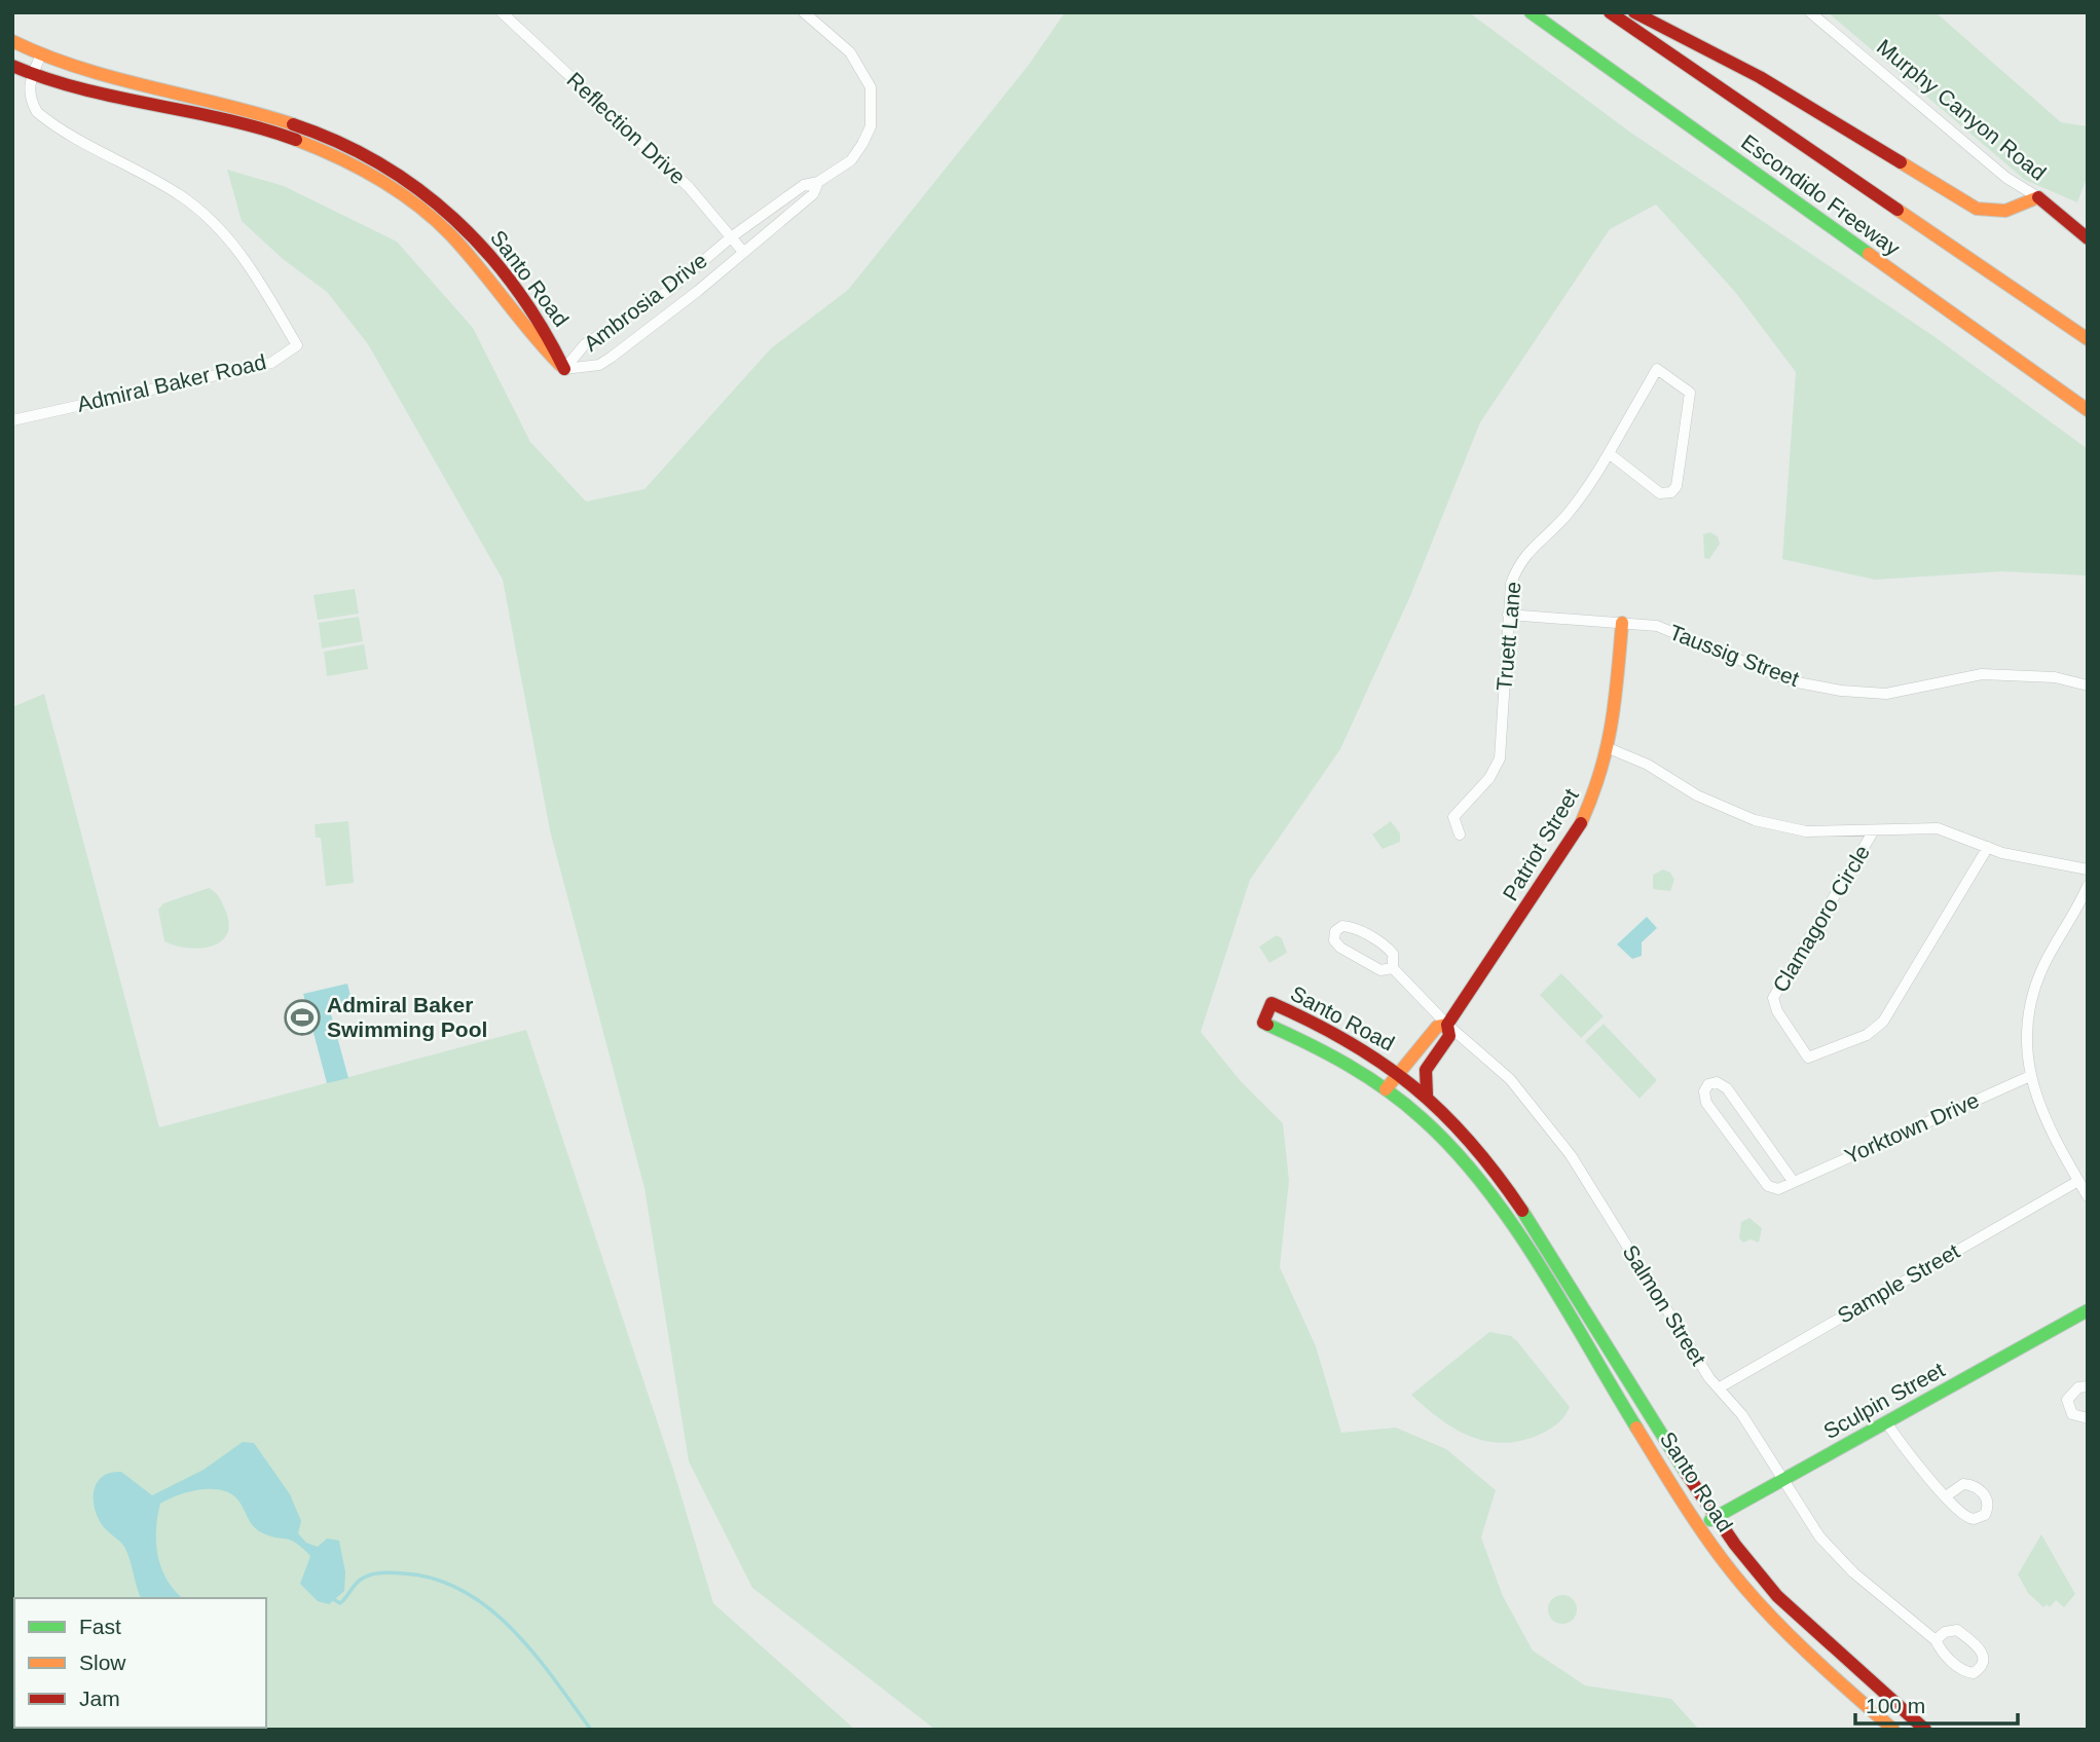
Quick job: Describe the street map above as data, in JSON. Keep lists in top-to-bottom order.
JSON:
{
  "streets": {
    "main road": [
      "Murphy Canyon Road",
      "Escondido Freeway",
      "Santo Road",
      "Patriot Street",
      "Sculpin Street"
    ],
    "street": [
      "Reflection Drive",
      "Ambrosia Drive",
      "Admiral Baker Road",
      "Truett Lane",
      "Taussig Street",
      "Clamagoro Circle",
      "Yorktown Drive",
      "Sample Street",
      "Salmon Street"
    ]
  },
  "crossings": [
    ["Reflection Drive", "Ambrosia Drive"],
    ["Santo Road", "Ambrosia Drive"],
    ["Santo Road", "Admiral Baker Road"],
    ["Santo Road", "Patriot Street"],
    ["Santo Road", "Sculpin Street"],
    ["Truett Lane", "Taussig Street"],
    ["Taussig Street", "Patriot Street"],
    ["Patriot Street", "Salmon Street"],
    ["Sample Street", "Salmon Street"],
    ["Salmon Street", "Sculpin Street"]
  ],
  "places": {
    "sports": ["Admiral Baker Swimming Pool"]
  },
  "legend": ["Fast", "Slow", "Jam"],
  "scale_bar": "100 m"
}
